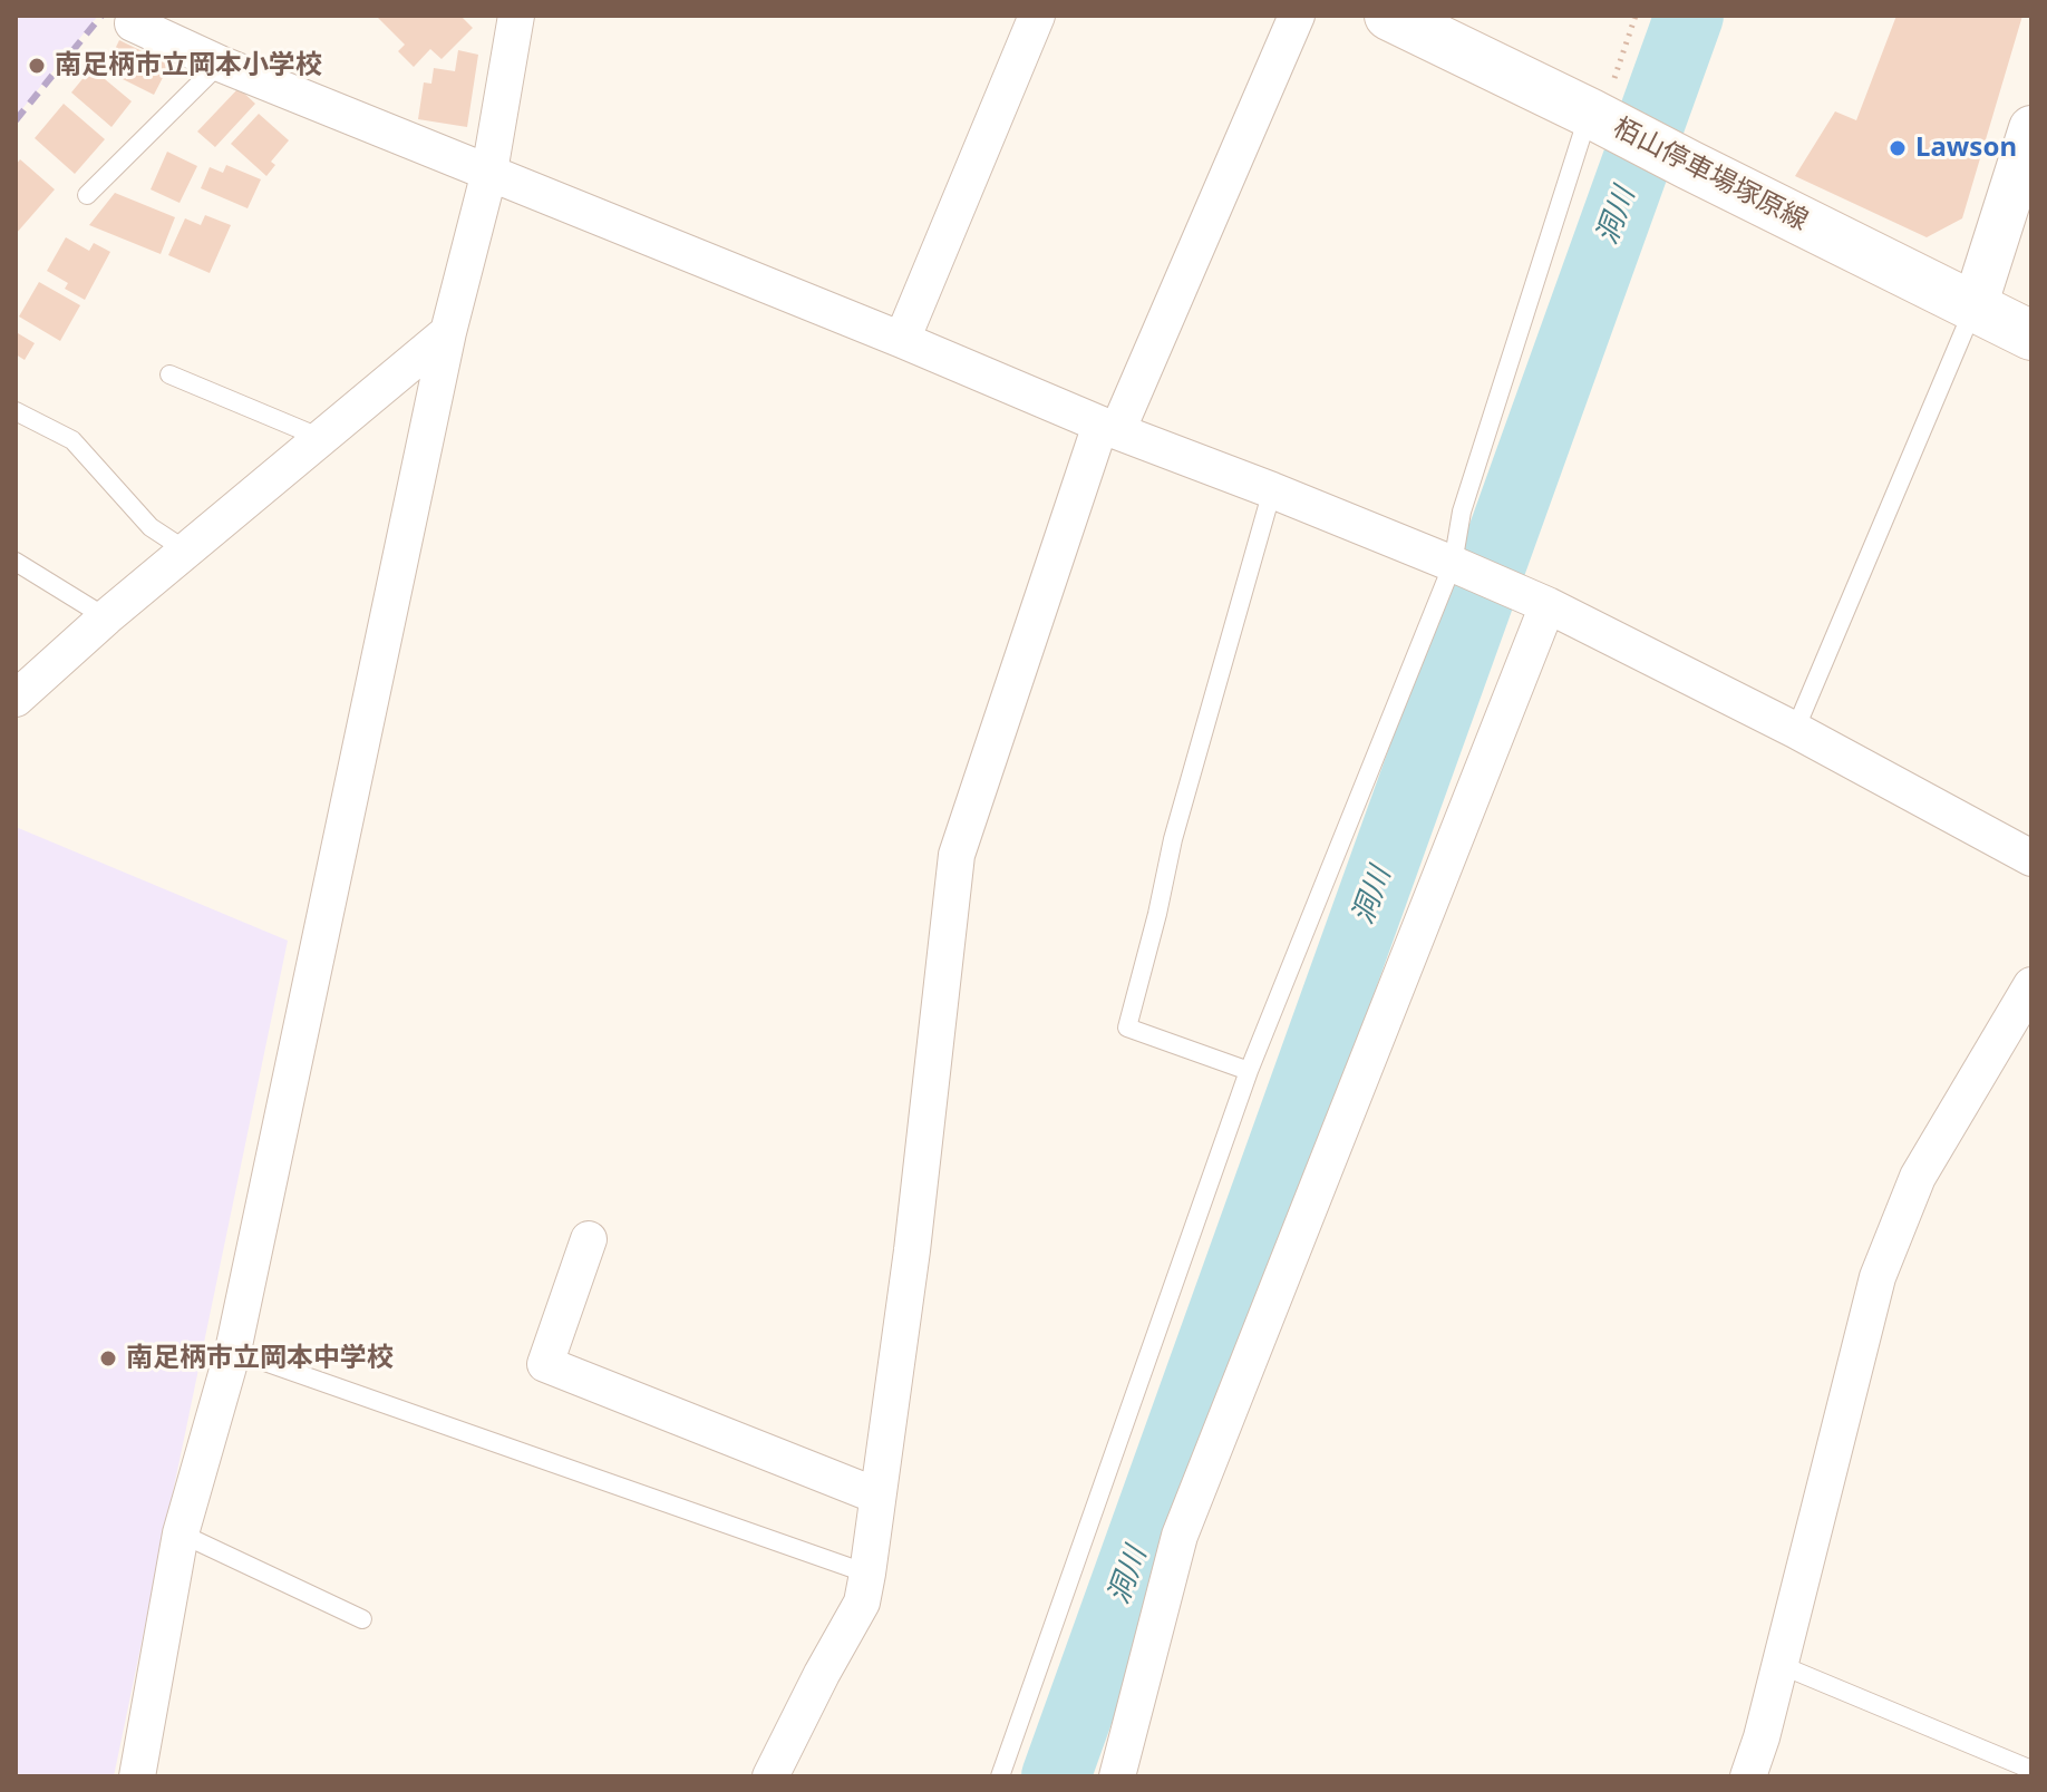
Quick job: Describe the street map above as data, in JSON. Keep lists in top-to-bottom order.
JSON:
{
  "streets": {
    "main road": ["栢山停車場塚原線"]
  },
  "water": ["洞川"],
  "places": ["南足柄市立岡本小学校", "Lawson", "南足柄市立岡本中学校"]
}
